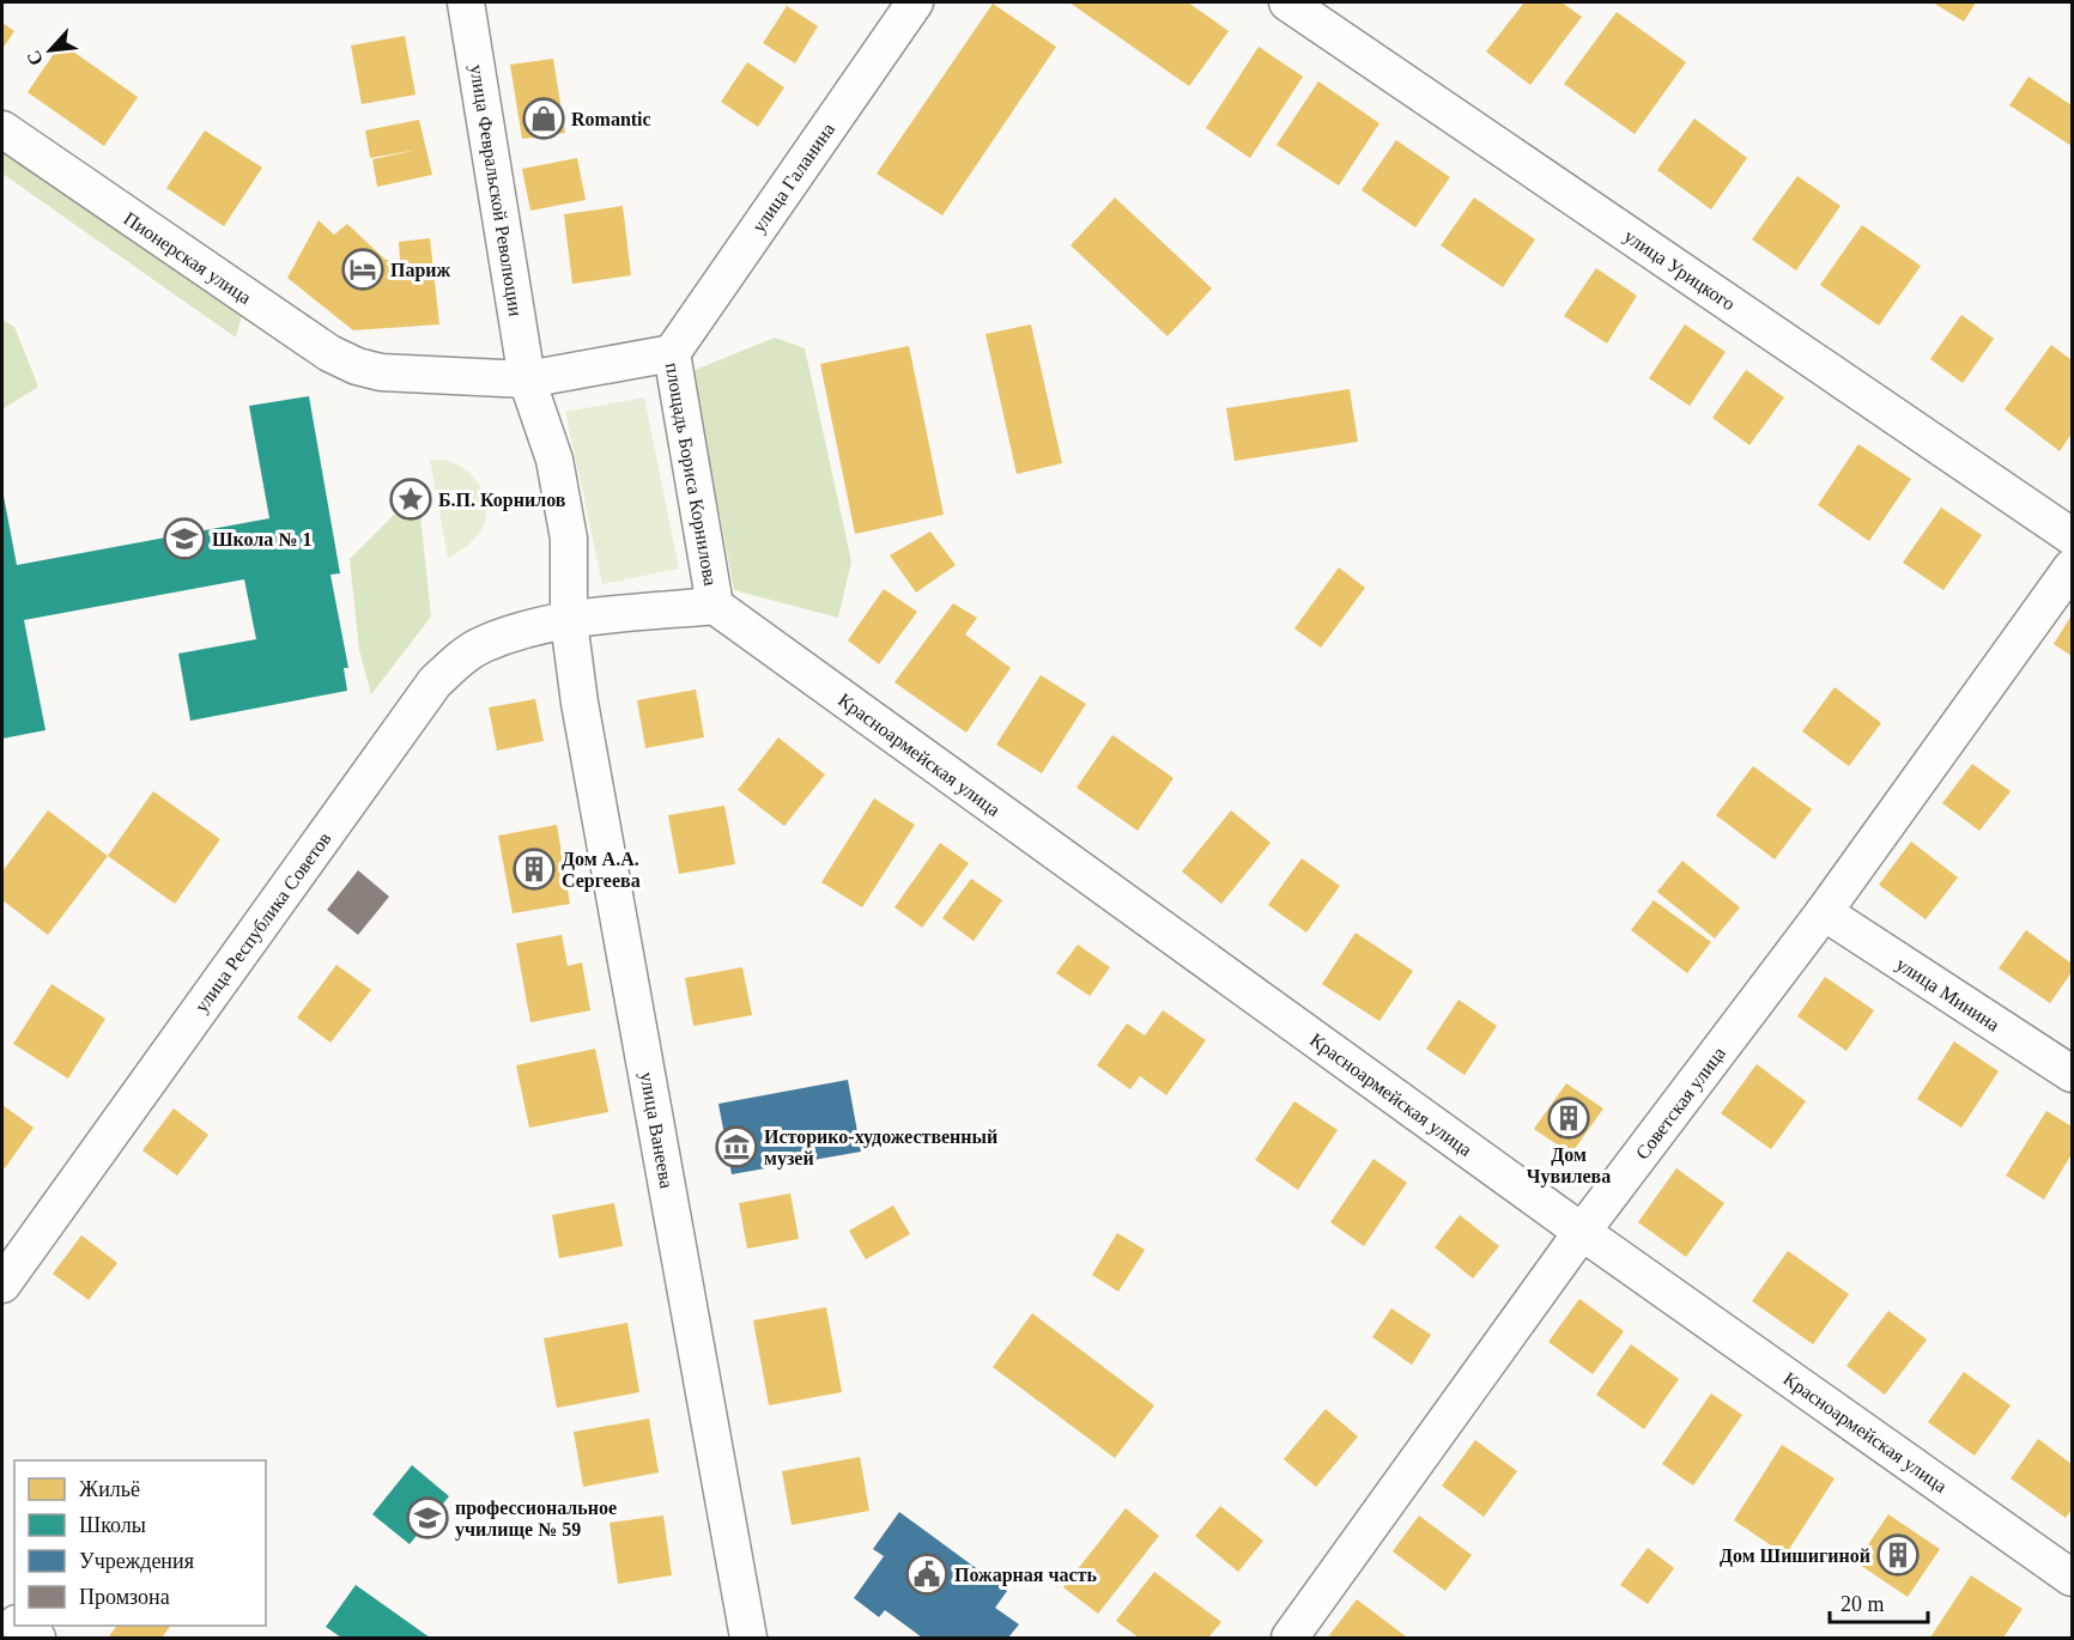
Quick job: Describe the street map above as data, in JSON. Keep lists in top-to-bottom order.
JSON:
{
  "streets": {
    "street": [
      "улица Галанина",
      "улица Февральской Революции",
      "Пионерская улица",
      "улица Урицкого",
      "площадь Бориса Корнилова",
      "Красноармейская улица",
      "улица Республика Советов",
      "улица Минина",
      "Советская улица",
      "улица Ванеева"
    ]
  },
  "crossings": [
    ["улица Галанина", "площадь Бориса Корнилова"],
    ["улица Февральской Революции", "Пионерская улица"],
    ["улица Февральской Революции", "площадь Бориса Корнилова"],
    ["Пионерская улица", "площадь Бориса Корнилова"],
    ["площадь Бориса Корнилова", "Красноармейская улица"],
    ["площадь Бориса Корнилова", "улица Республика Советов"],
    ["площадь Бориса Корнилова", "улица Ванеева"],
    ["Красноармейская улица", "Советская улица"],
    ["улица Республика Советов", "улица Ванеева"],
    ["улица Минина", "Советская улица"]
  ],
  "places": {
    "shop": ["Romantic"],
    "hotel": ["Париж"],
    "place": ["Б.П. Корнилов"],
    "school or university": ["Школа № 1", "профессиональное училище № 59"],
    "building": ["Дом А.А. Сергеева", "Дом Чувилева", "Дом Шишигиной"],
    "museum": ["Историко-художественный музей"],
    "public building": ["Пожарная часть"]
  },
  "legend": [
    "Жильё",
    "Школы",
    "Учреждения",
    "Промзона"
  ],
  "scale_bar": "20 m",
  "north": "bottom left"
}
